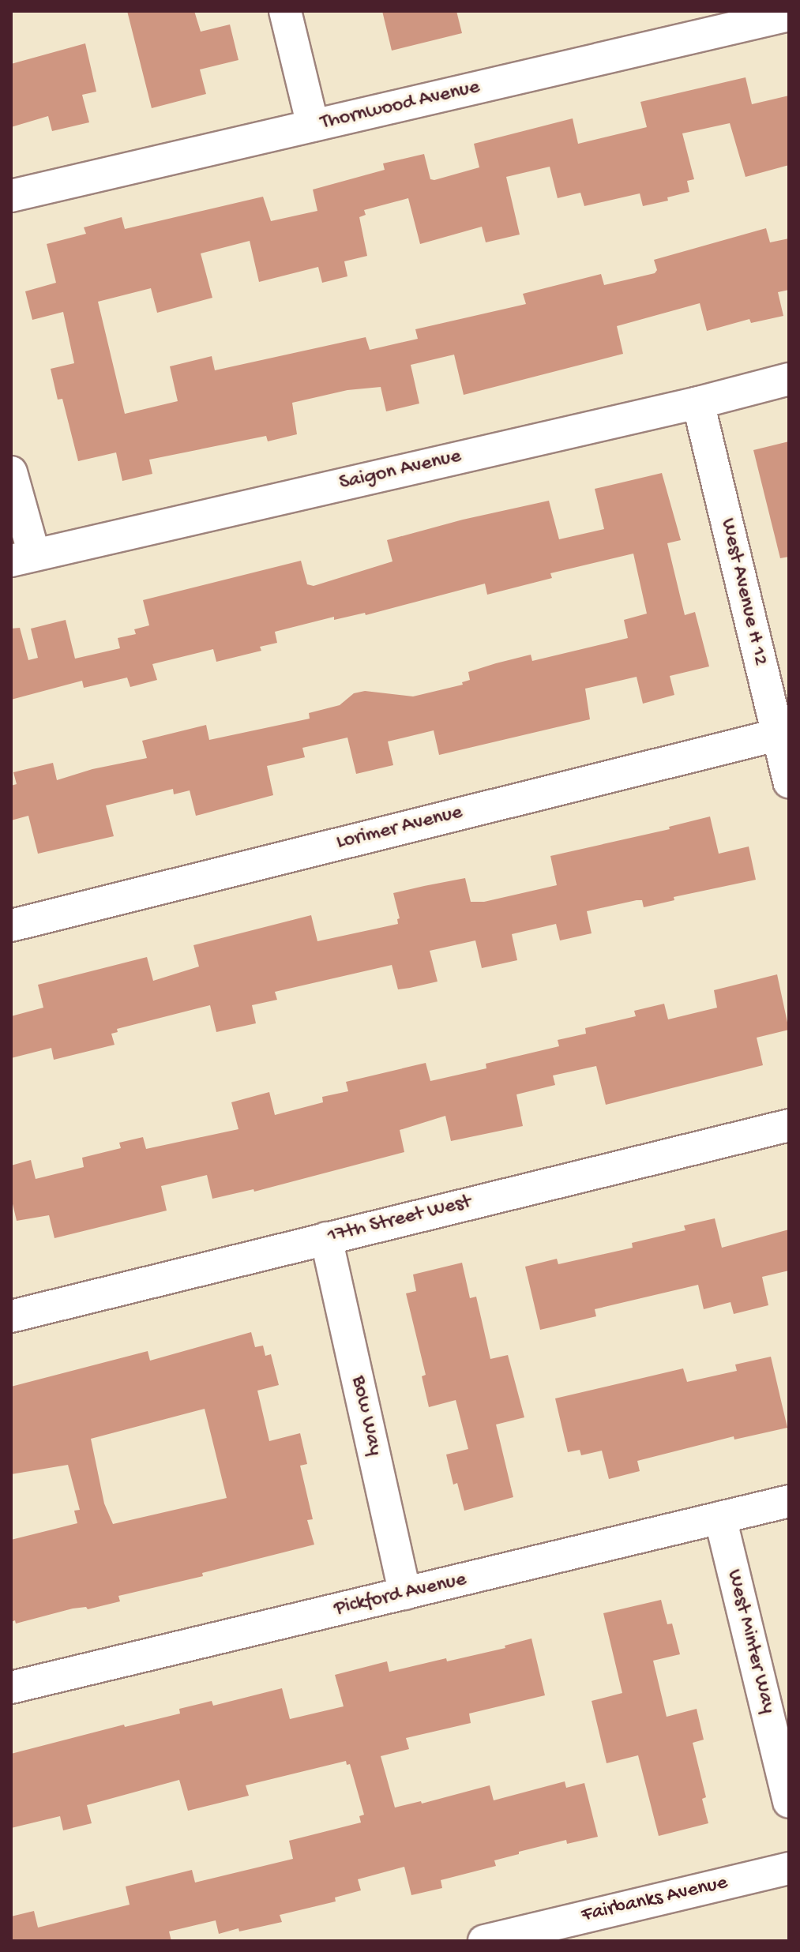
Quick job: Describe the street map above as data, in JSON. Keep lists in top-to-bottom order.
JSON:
{
  "streets": {
    "street": [
      "Thornwood Avenue",
      "Saigon Avenue",
      "West Avenue H 12",
      "Lorimer Avenue",
      "17th Street West",
      "Bow Way",
      "Pickford Avenue",
      "West Minter Way",
      "Fairbanks Avenue"
    ]
  },
  "crossings": [
    ["Saigon Avenue", "West Avenue H 12"],
    ["West Avenue H 12", "Lorimer Avenue"],
    ["17th Street West", "Bow Way"],
    ["Bow Way", "Pickford Avenue"],
    ["Pickford Avenue", "West Minter Way"]
  ]
}
